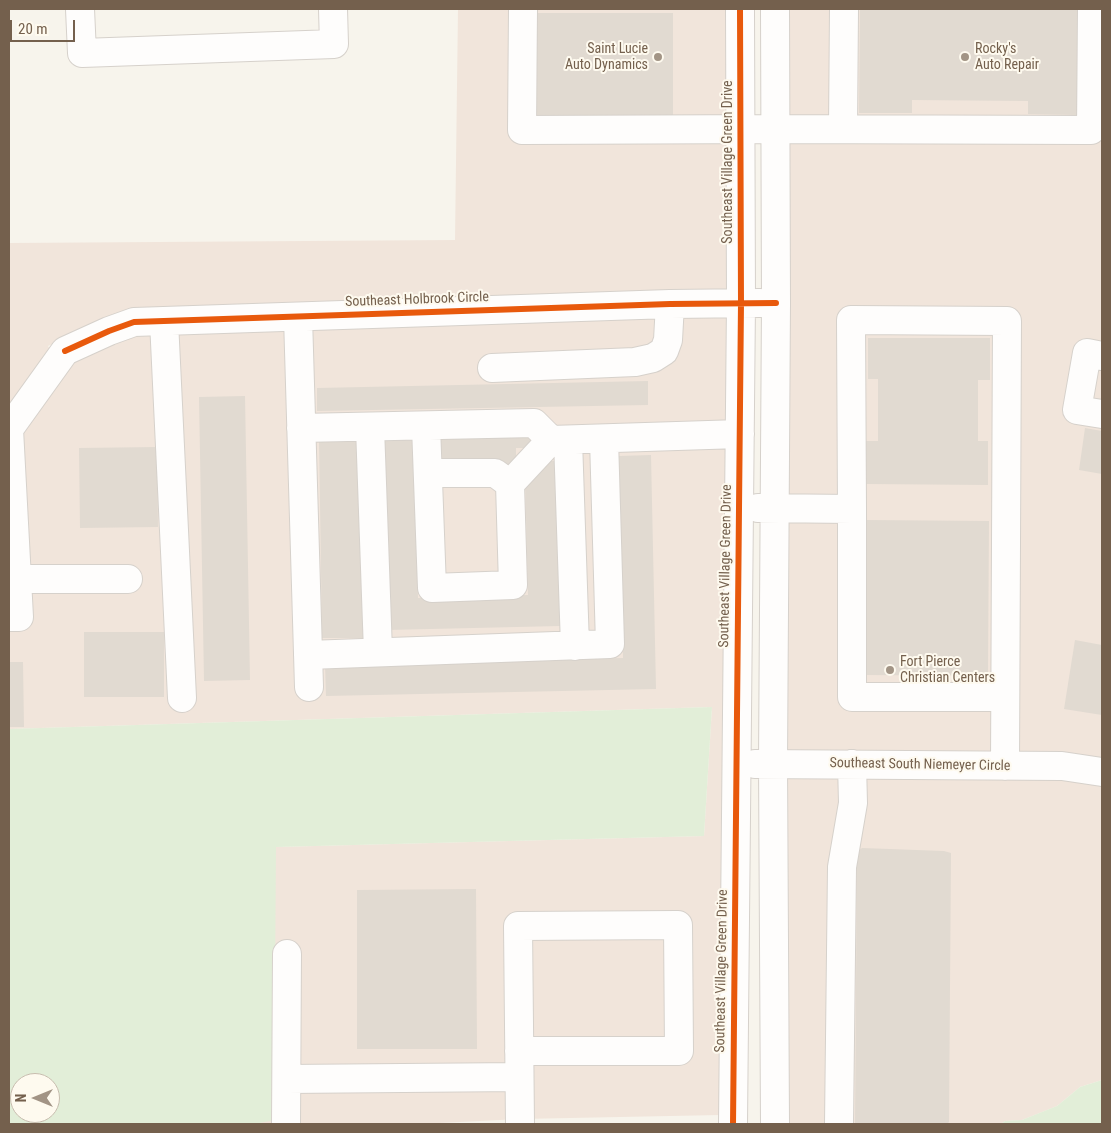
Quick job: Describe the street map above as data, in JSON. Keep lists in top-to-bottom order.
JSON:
{
  "streets": {
    "street": ["Southeast Village Green Drive", "Southeast Holbrook Circle", "Southeast South Niemeyer Circle"]
  },
  "crossings": [
    ["Southeast Village Green Drive", "Southeast Holbrook Circle"],
    ["Southeast Village Green Drive", "Southeast South Niemeyer Circle"]
  ],
  "places": ["Saint Lucie Auto Dynamics", "Rocky's Auto Repair", "Fort Pierce Christian Centers"],
  "scale_bar": "20 m",
  "north": "left"
}
